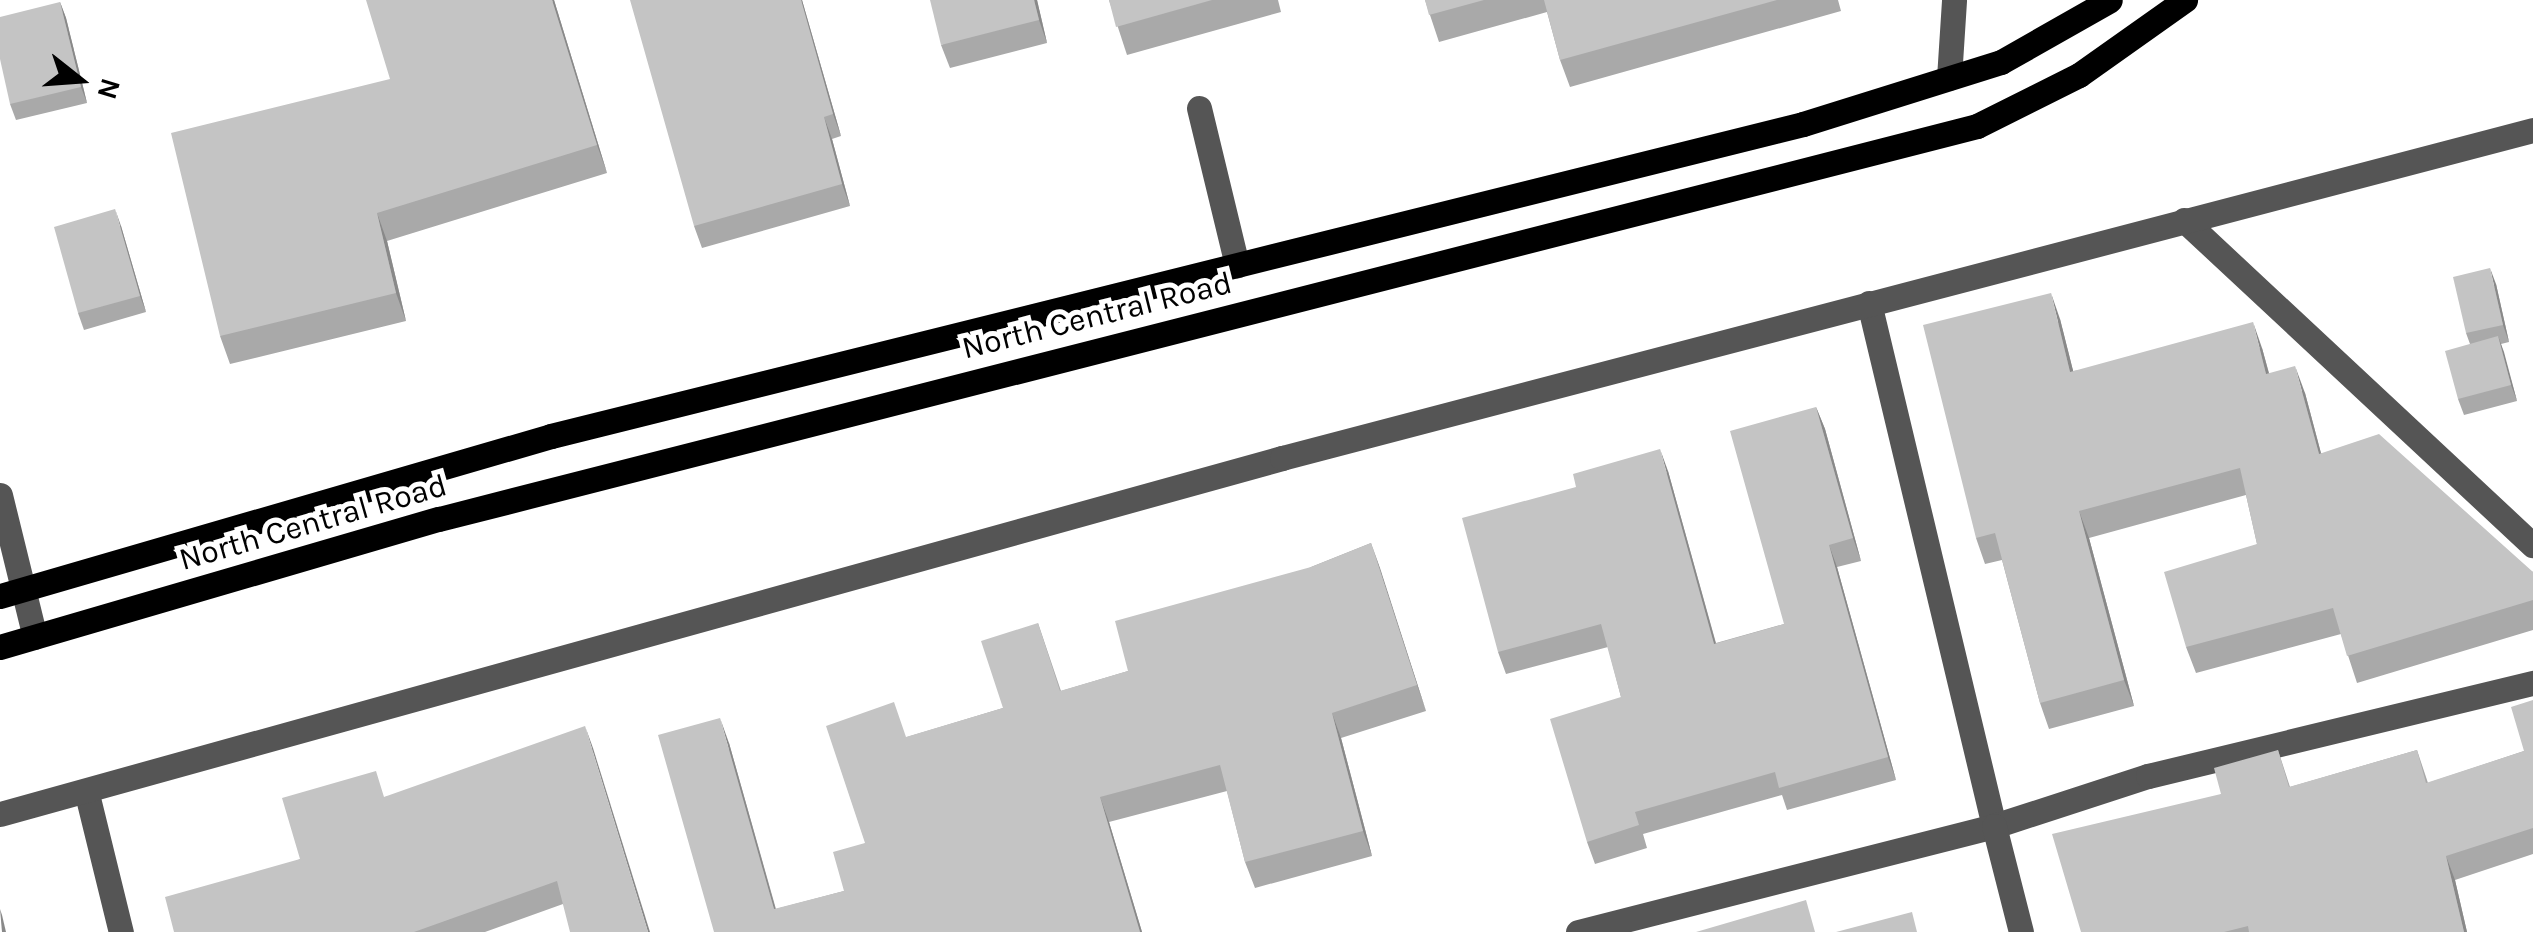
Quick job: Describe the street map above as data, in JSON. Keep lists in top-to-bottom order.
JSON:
{
  "streets": {
    "main road": ["North Central Road"]
  },
  "north": "right"
}
